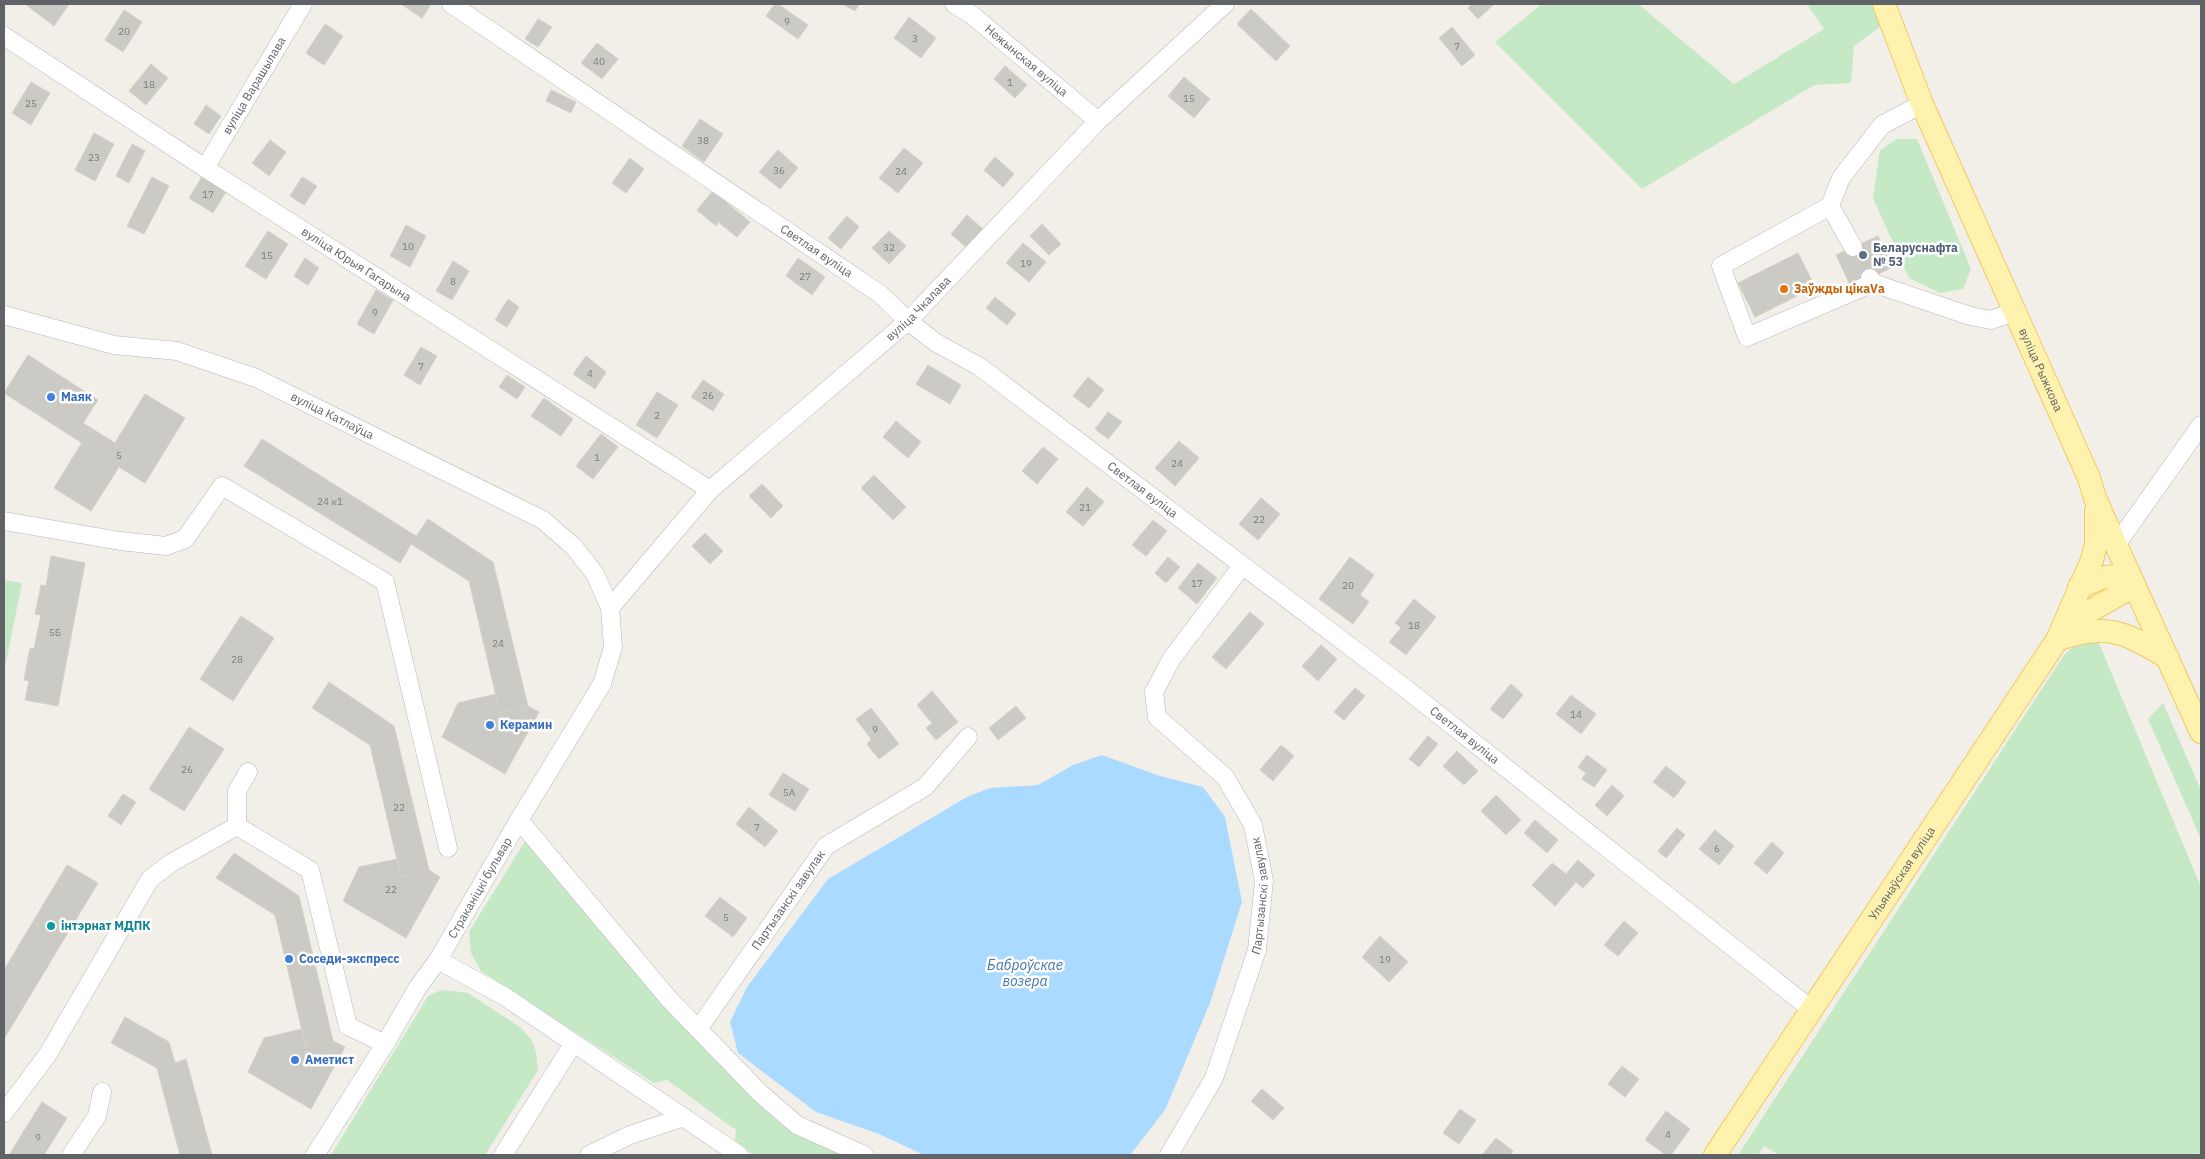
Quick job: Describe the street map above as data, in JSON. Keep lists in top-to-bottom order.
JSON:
{
  "streets": {
    "main road": ["вуліца Рыжкова", "Ульянаўская вуліца"],
    "street": [
      "Нежынская вуліца",
      "вуліца Варашылава",
      "Светлая вуліца",
      "вуліца Юрыя Гагарына",
      "вуліца Чкалава",
      "вуліца Катлаўца",
      "Страканіцкі бульвар",
      "Партызанскі завулак"
    ]
  },
  "crossings": [
    ["Нежынская вуліца", "вуліца Чкалава"],
    ["вуліца Варашылава", "вуліца Юрыя Гагарына"],
    ["Светлая вуліца", "вуліца Чкалава"],
    ["Светлая вуліца", "Ульянаўская вуліца"],
    ["Светлая вуліца", "Партызанскі завулак"],
    ["вуліца Юрыя Гагарына", "вуліца Чкалава"],
    ["вуліца Чкалава", "вуліца Катлаўца"],
    ["вуліца Чкалава", "Страканіцкі бульвар"],
    ["вуліца Рыжкова", "Ульянаўская вуліца"],
    ["вуліца Катлаўца", "Страканіцкі бульвар"]
  ],
  "water": ["Баброўскае возера"],
  "places": [
    "Беларуснафта № 53",
    "Заўжды цікаVа",
    "Маяк",
    "Керамин",
    "інтэрнат МДПК",
    "Соседи-экспресс",
    "Аметист"
  ],
  "house_numbers": [
    "9",
    "20",
    "3",
    "7",
    "40",
    "1",
    "18",
    "15",
    "25",
    "38",
    "23",
    "36",
    "24",
    "17",
    "10",
    "32",
    "15",
    "19",
    "27",
    "8",
    "9",
    "7",
    "4",
    "26",
    "2",
    "5",
    "1",
    "24",
    "24 к1",
    "21",
    "22",
    "17",
    "20",
    "18",
    "5Б",
    "24",
    "28",
    "14",
    "9",
    "26",
    "5А",
    "22",
    "7",
    "6",
    "22",
    "5",
    "19",
    "4",
    "9"
  ]
}
